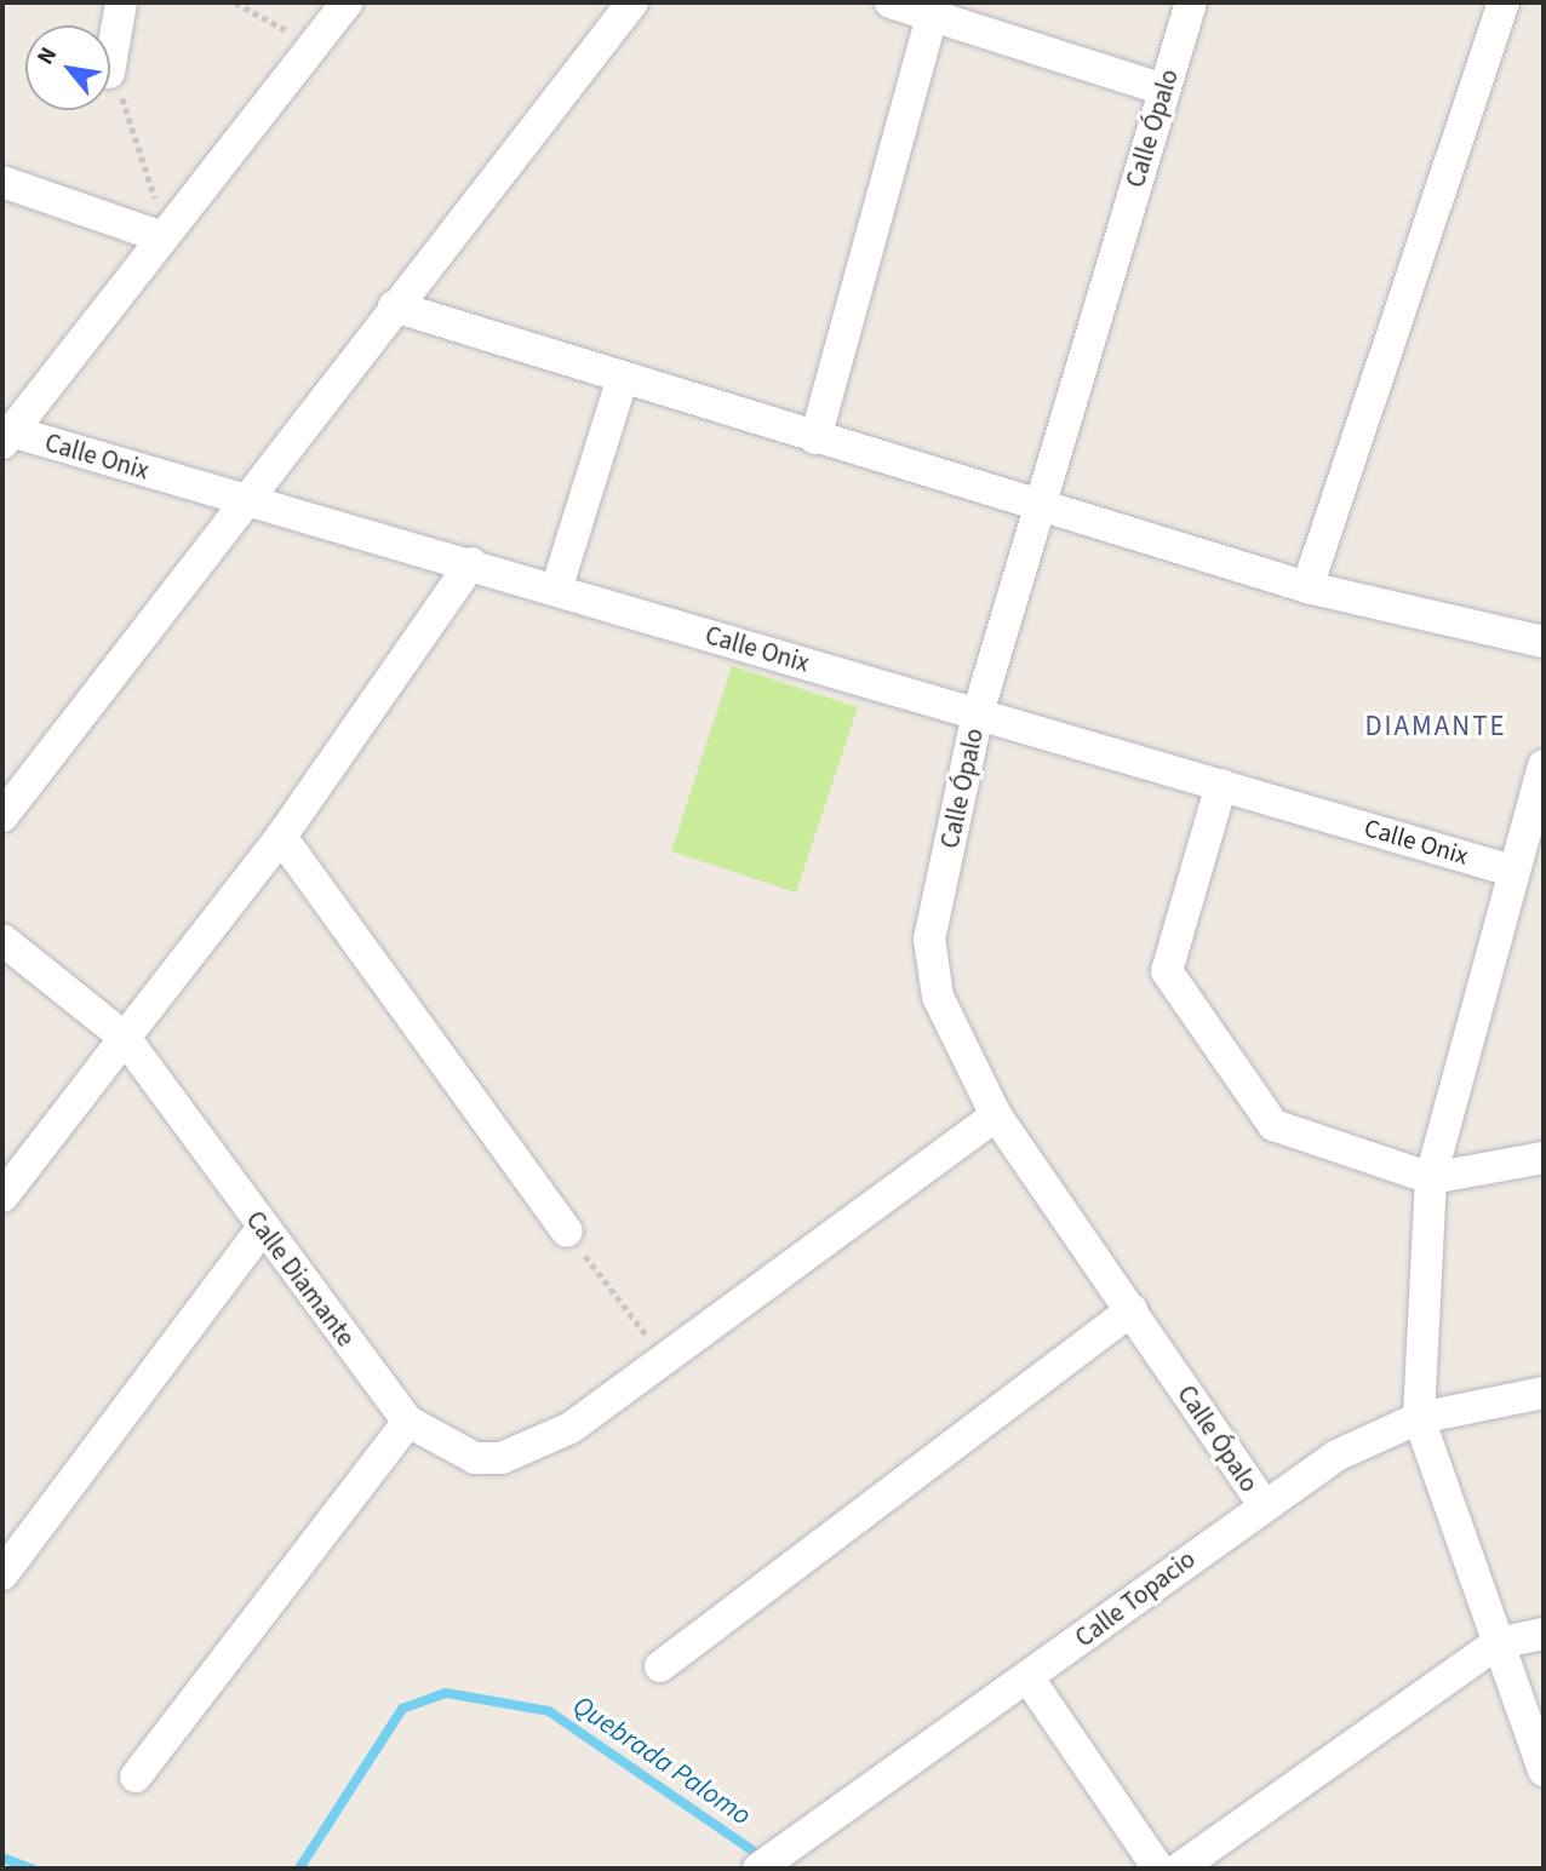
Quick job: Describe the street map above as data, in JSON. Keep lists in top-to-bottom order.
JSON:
{
  "streets": {
    "street": [
      "Calle Ópalo",
      "Calle Onix",
      "Calle Diamante",
      "Calle Topacio"
    ]
  },
  "crossings": [
    ["Calle Ópalo", "Calle Onix"],
    ["Calle Ópalo", "Calle Diamante"],
    ["Calle Ópalo", "Calle Topacio"]
  ],
  "districts": ["DIAMANTE"],
  "water": ["Quebrada Palomo"],
  "north": "top left"
}
